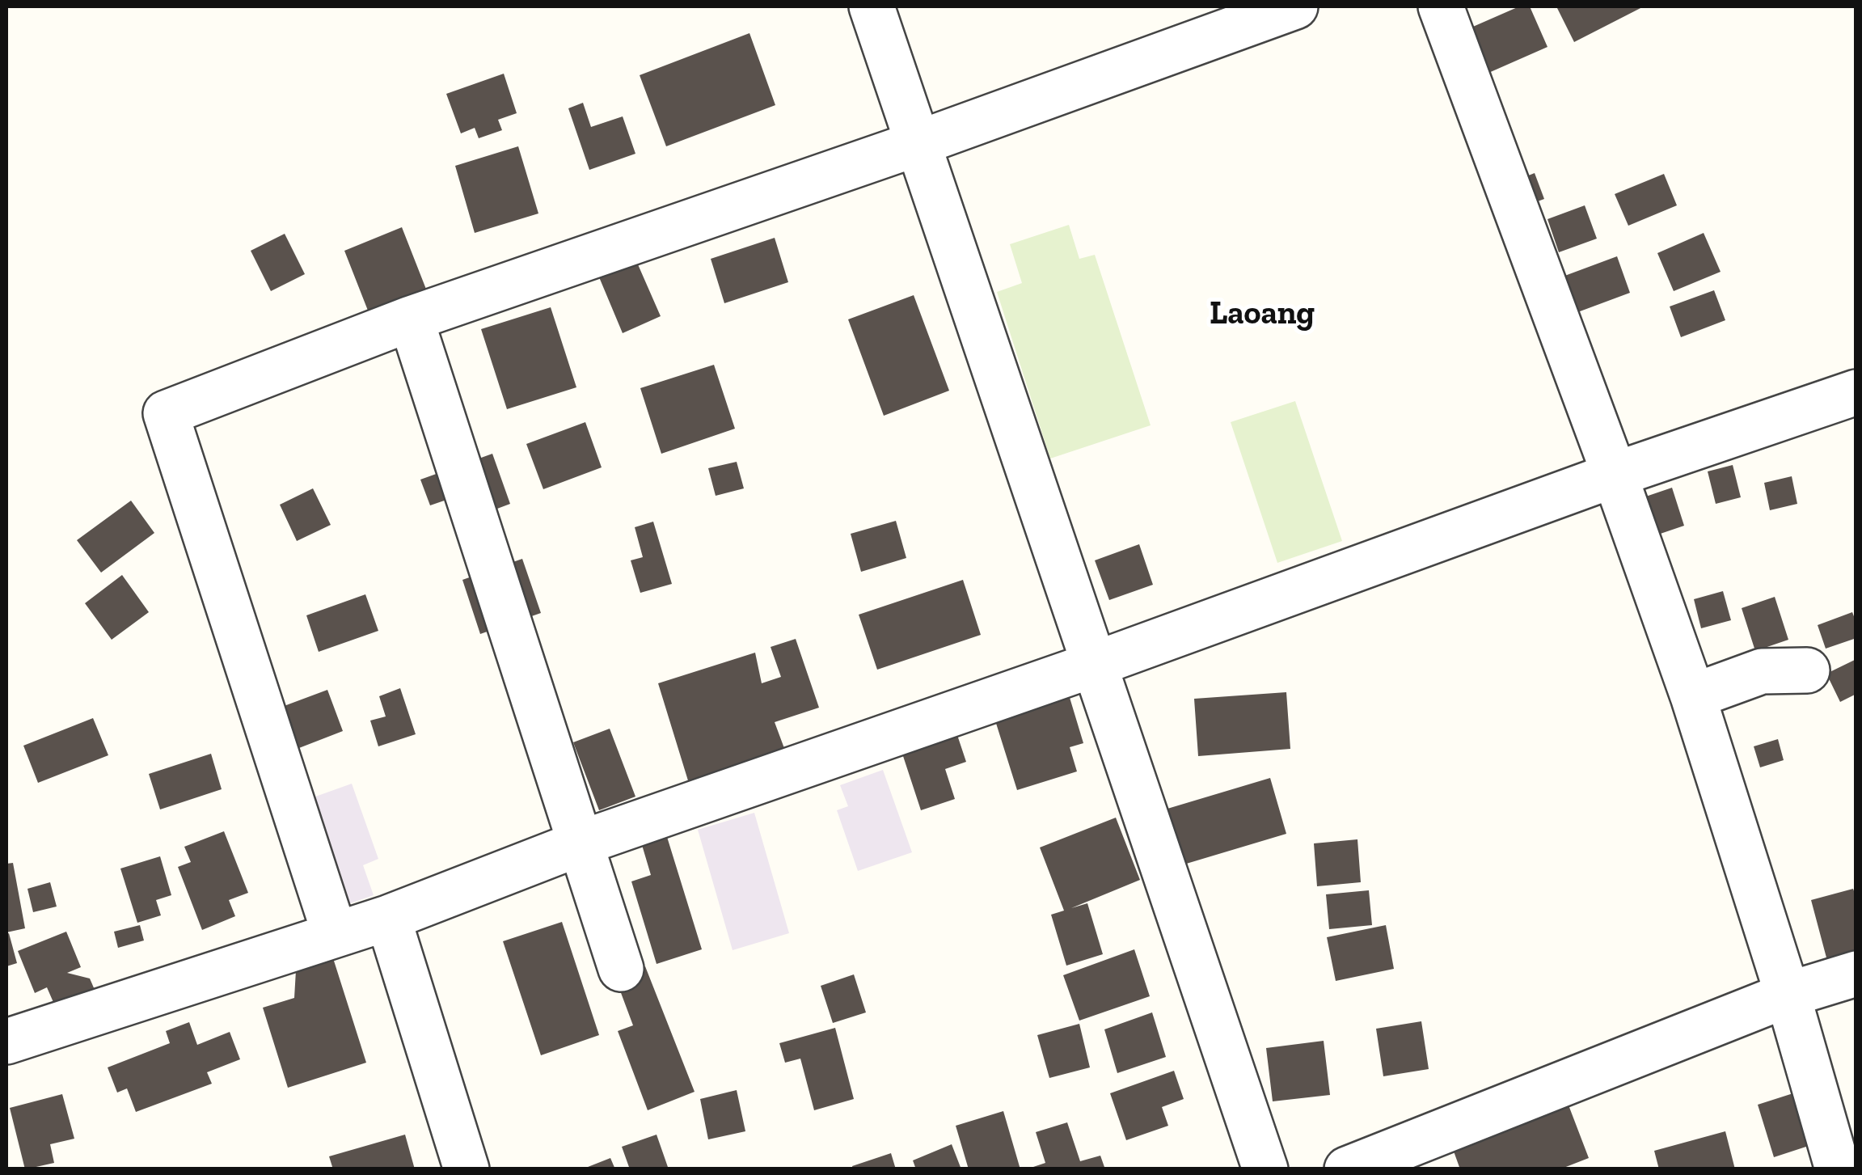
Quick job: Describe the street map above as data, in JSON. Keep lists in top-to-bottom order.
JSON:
{
  "districts": ["Laoang"]
}
